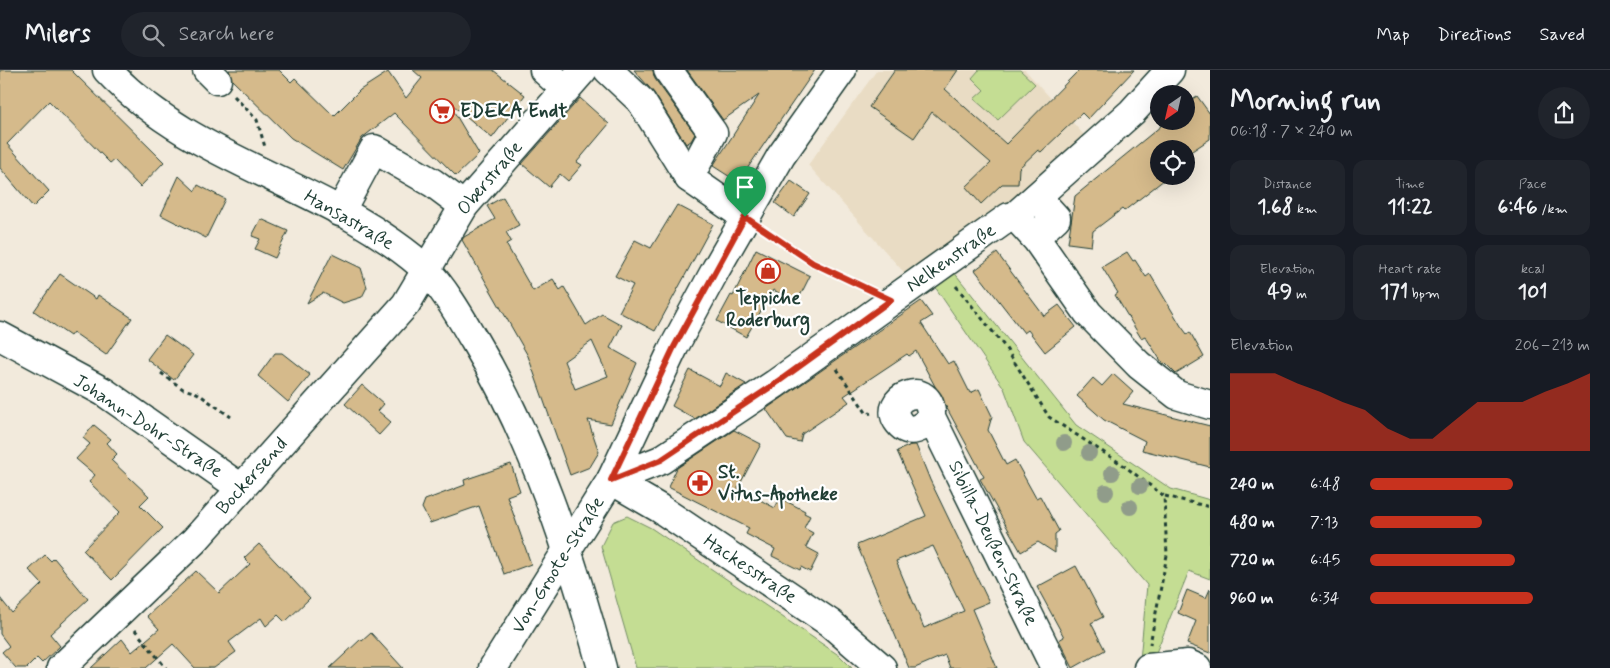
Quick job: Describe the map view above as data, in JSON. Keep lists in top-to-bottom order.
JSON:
{
  "streets": {
    "street": [
      "Oberstraße",
      "Hansastraße",
      "Nelkenstraße",
      "Johann-Dohr-Straße",
      "Bockersend",
      "Sibilla-Deußen-Straße",
      "Von-Groote-Straße",
      "Hackesstraße"
    ]
  },
  "crossings": [
    ["Oberstraße", "Hansastraße"],
    ["Oberstraße", "Bockersend"],
    ["Hansastraße", "Bockersend"],
    ["Hansastraße", "Von-Groote-Straße"],
    ["Nelkenstraße", "Von-Groote-Straße"],
    ["Nelkenstraße", "Hackesstraße"],
    ["Johann-Dohr-Straße", "Bockersend"],
    ["Von-Groote-Straße", "Hackesstraße"]
  ],
  "places": {
    "supermarket": ["EDEKA Endt"],
    "shop": ["Teppiche Roderburg"],
    "pharmacy": ["St. Vitus-Apotheke"]
  },
  "north": "bottom left",
  "page": {
    "header": "Milers",
    "search": "Search here",
    "nav": ["Map", "Directions", "Saved"],
    "heading": ["Morning run", "06:18 · 7 × 240 m"],
    "stats": [
      ["Distance", "1.68 km"],
      ["Time", "11:22"],
      ["Pace", "6:46 /km"],
      ["Elevation", "49 m"],
      ["Heart rate", "171 bpm"],
      ["kcal", "101"]
    ],
    "chart": ["Elevation", "206–213 m"],
    "list": [
      {
        "name": "240 m",
        "note": "6:48"
      },
      {
        "name": "480 m",
        "note": "7:13"
      },
      {
        "name": "720 m",
        "note": "6:45"
      },
      {
        "name": "960 m",
        "note": "6:34"
      }
    ]
  }
}
